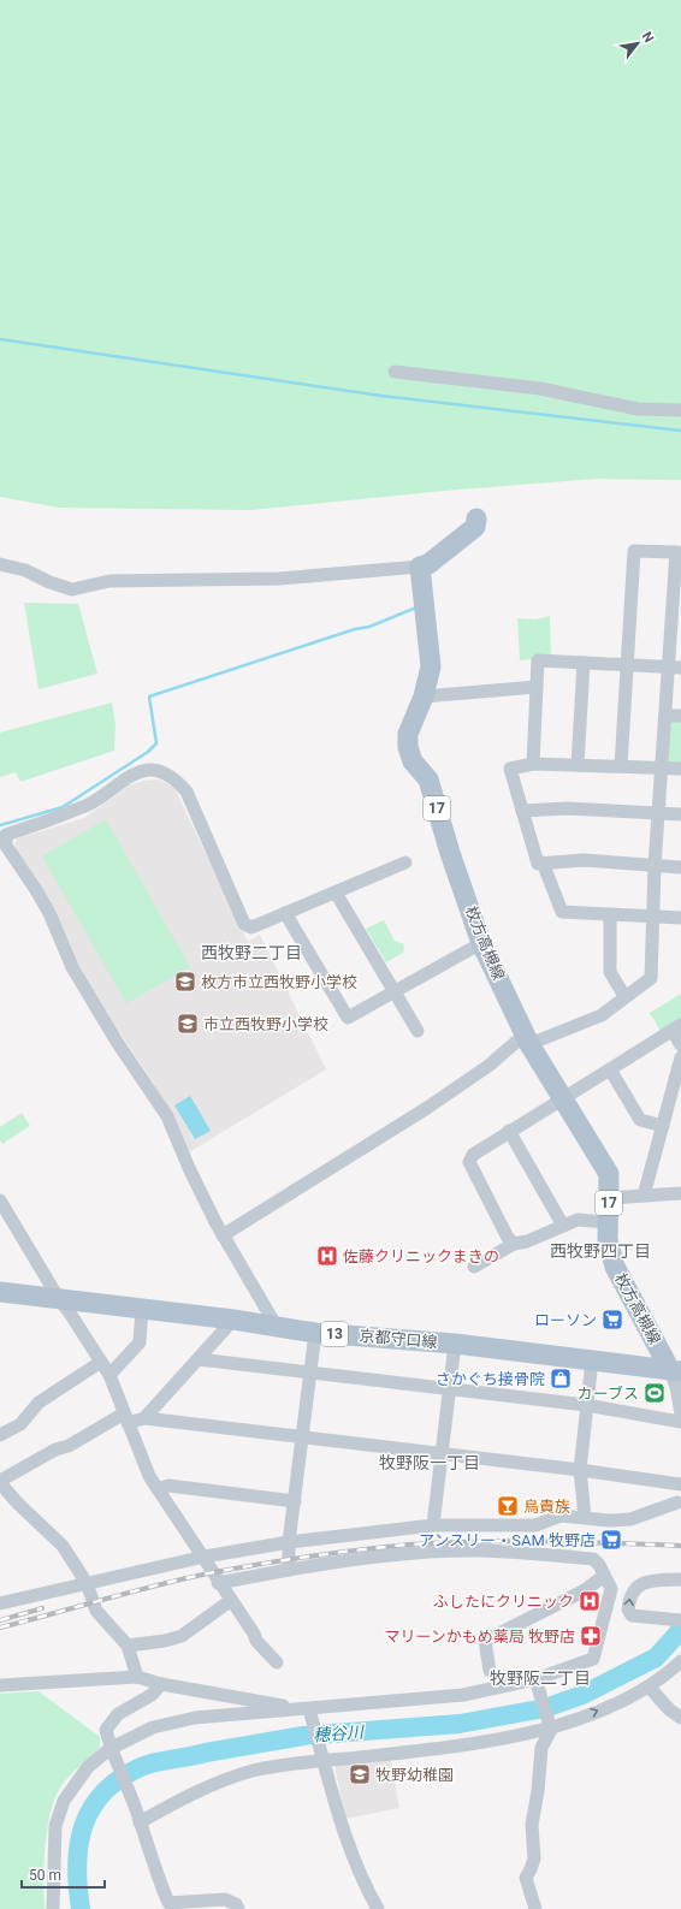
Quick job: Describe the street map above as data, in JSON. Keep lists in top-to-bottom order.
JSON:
{
  "streets": {
    "main road": [
      "17",
      "枚方高槻線",
      "13",
      "京都守口線"
    ]
  },
  "crossings": [
    ["枚方高槻線", "京都守口線"]
  ],
  "districts": [
    "西牧野二丁目",
    "西牧野四丁目",
    "牧野阪一丁目",
    "牧野阪二丁目"
  ],
  "water": ["穂谷川"],
  "places": {
    "school or university": ["枚方市立西牧野小学校", "市立西牧野小学校", "牧野幼稚園"],
    "hospital": ["佐藤クリニックまきの", "ふしたにクリニック"],
    "supermarket": ["ローソン", "アンスリー・SAM 牧野店"],
    "shop": ["さかぐち接骨院"],
    "sports": ["カーブス"],
    "bar": ["鳥貴族"],
    "pharmacy": ["マリーンかもめ薬局 牧野店"]
  },
  "scale_bar": "50 m",
  "north": "top right"
}
